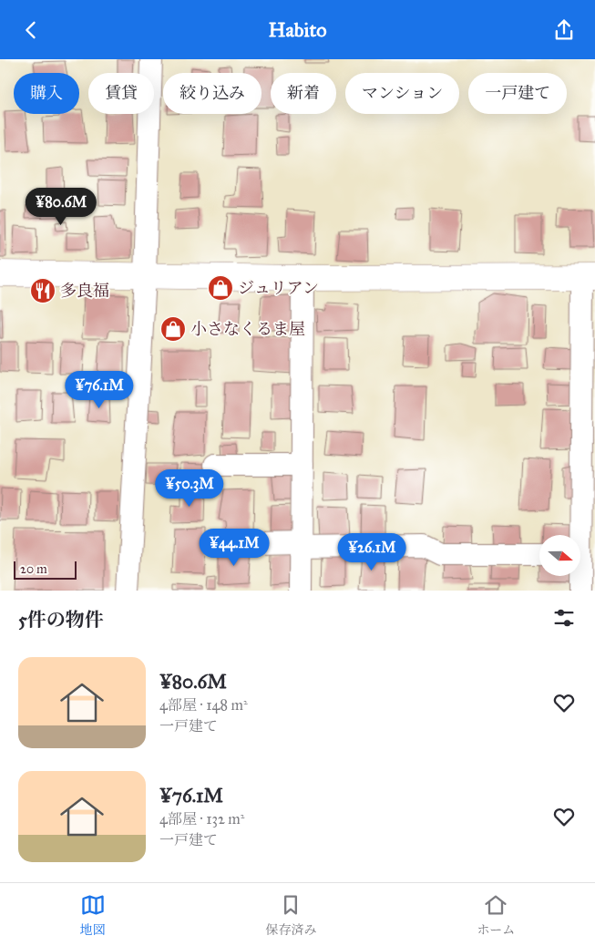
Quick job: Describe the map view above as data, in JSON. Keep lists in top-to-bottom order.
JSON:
{
  "places": {
    "shop": ["ジュリアン", "小さなくるま屋"],
    "restaurant": ["多良福"]
  },
  "scale_bar": "20 m",
  "north": "right",
  "page": {
    "header": "Habito",
    "chip": [
      "購入",
      "賃貸",
      "絞り込み",
      "新着",
      "マンション",
      "一戸建て"
    ],
    "price": [
      "¥80.6M",
      "¥76.1M",
      "¥50.3M",
      "¥44.1M",
      "¥26.1M"
    ],
    "scale": "20 m",
    "heading": "5件の物件",
    "list": [
      {
        "name": "¥80.6M",
        "note": "4部屋 · 148 m² · 一戸建て"
      },
      {
        "name": "¥76.1M",
        "note": "4部屋 · 132 m² · 一戸建て"
      }
    ],
    "tabs": ["地図", "保存済み", "ホーム"]
  }
}
